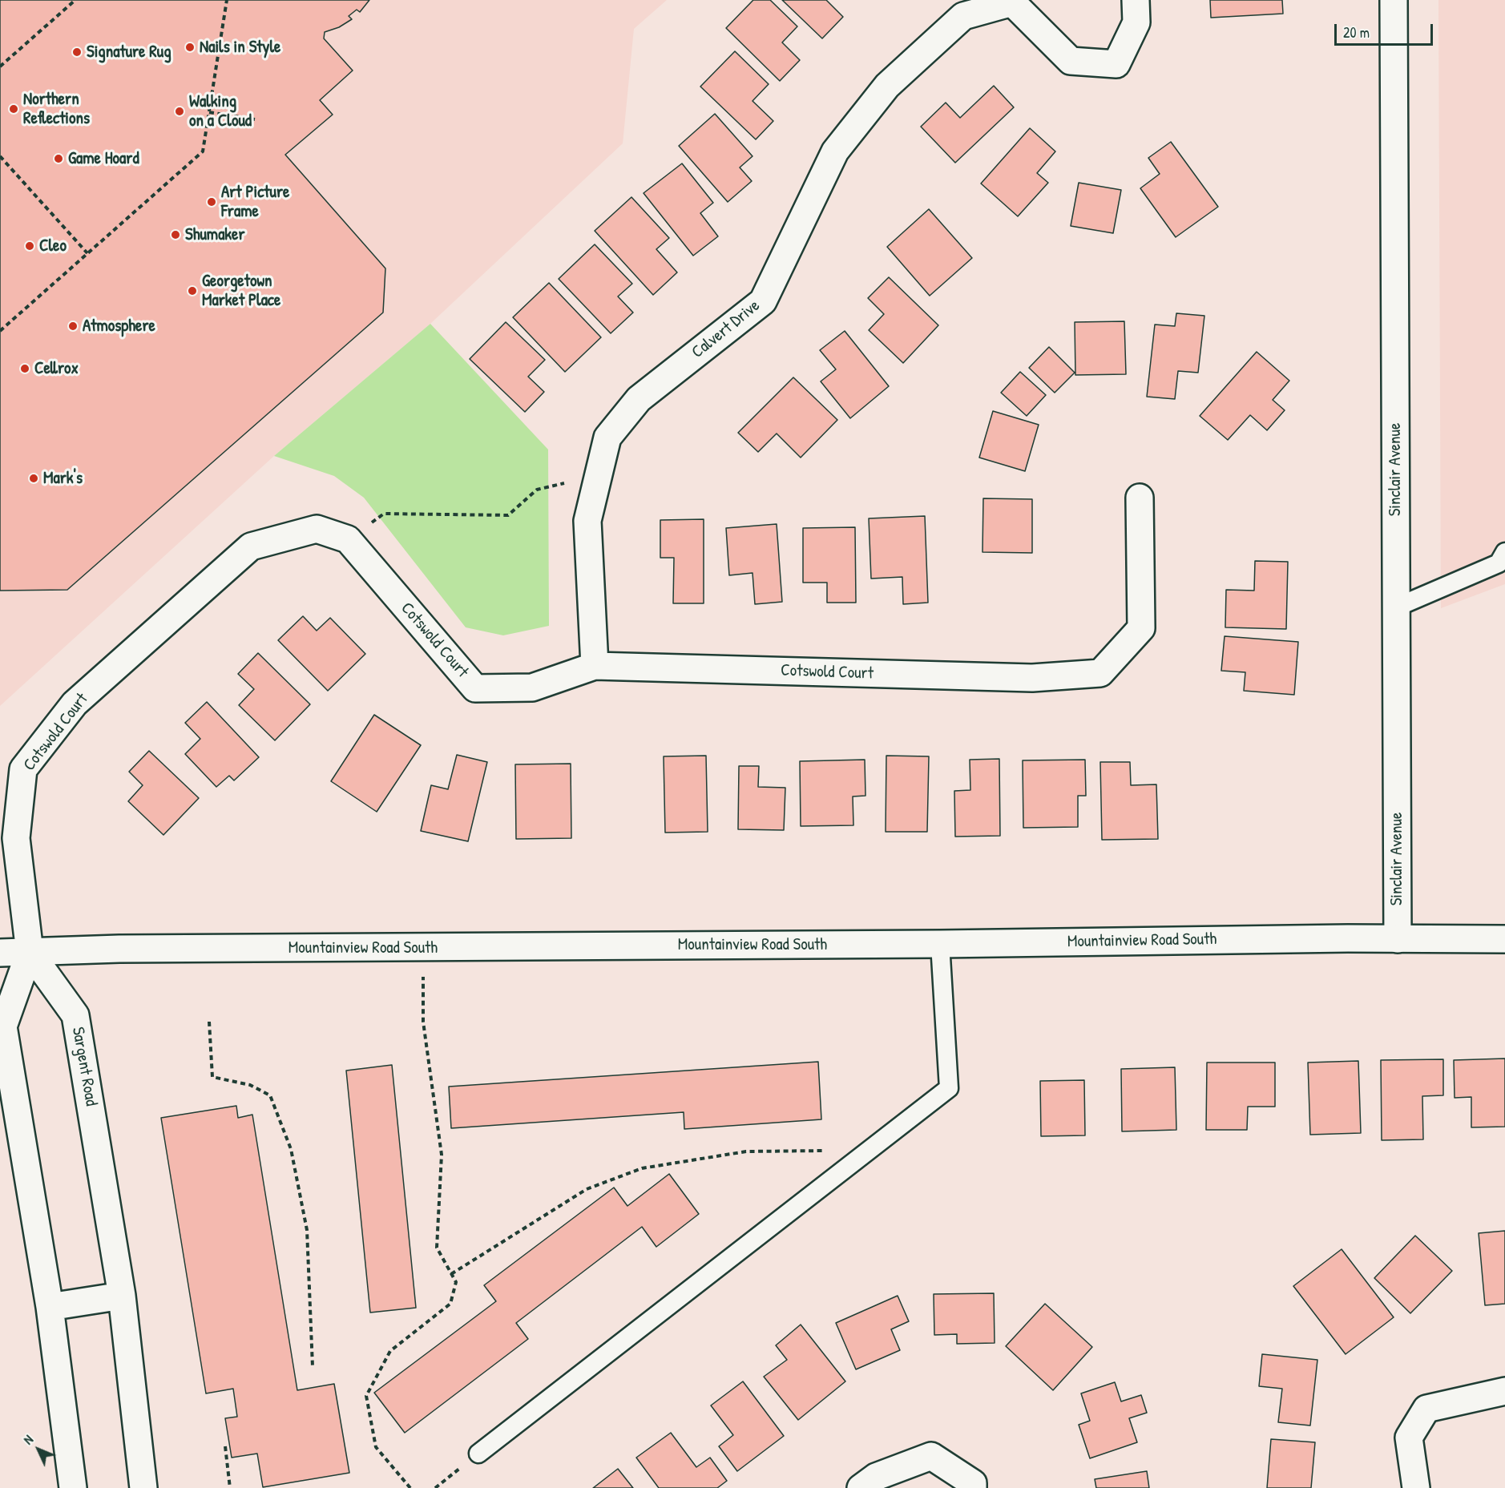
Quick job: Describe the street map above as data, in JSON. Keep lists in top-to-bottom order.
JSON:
{
  "streets": {
    "street": [
      "Calvert Drive",
      "Sinclair Avenue",
      "Cotswold Court",
      "Mountainview Road South",
      "Sargent Road"
    ]
  },
  "crossings": [
    ["Calvert Drive", "Cotswold Court"],
    ["Sinclair Avenue", "Mountainview Road South"],
    ["Cotswold Court", "Mountainview Road South"],
    ["Cotswold Court", "Sargent Road"],
    ["Mountainview Road South", "Sargent Road"]
  ],
  "places": [
    "Nails in Style",
    "Signature Rug",
    "Northern Reflections",
    "Walking on a Cloud",
    "Game Hoard",
    "Art Picture Frame",
    "Shumaker",
    "Cleo",
    "Georgetown Market Place",
    "Atmosphere",
    "Cellrox",
    "Mark's"
  ],
  "scale_bar": "20 m",
  "north": "top left"
}
